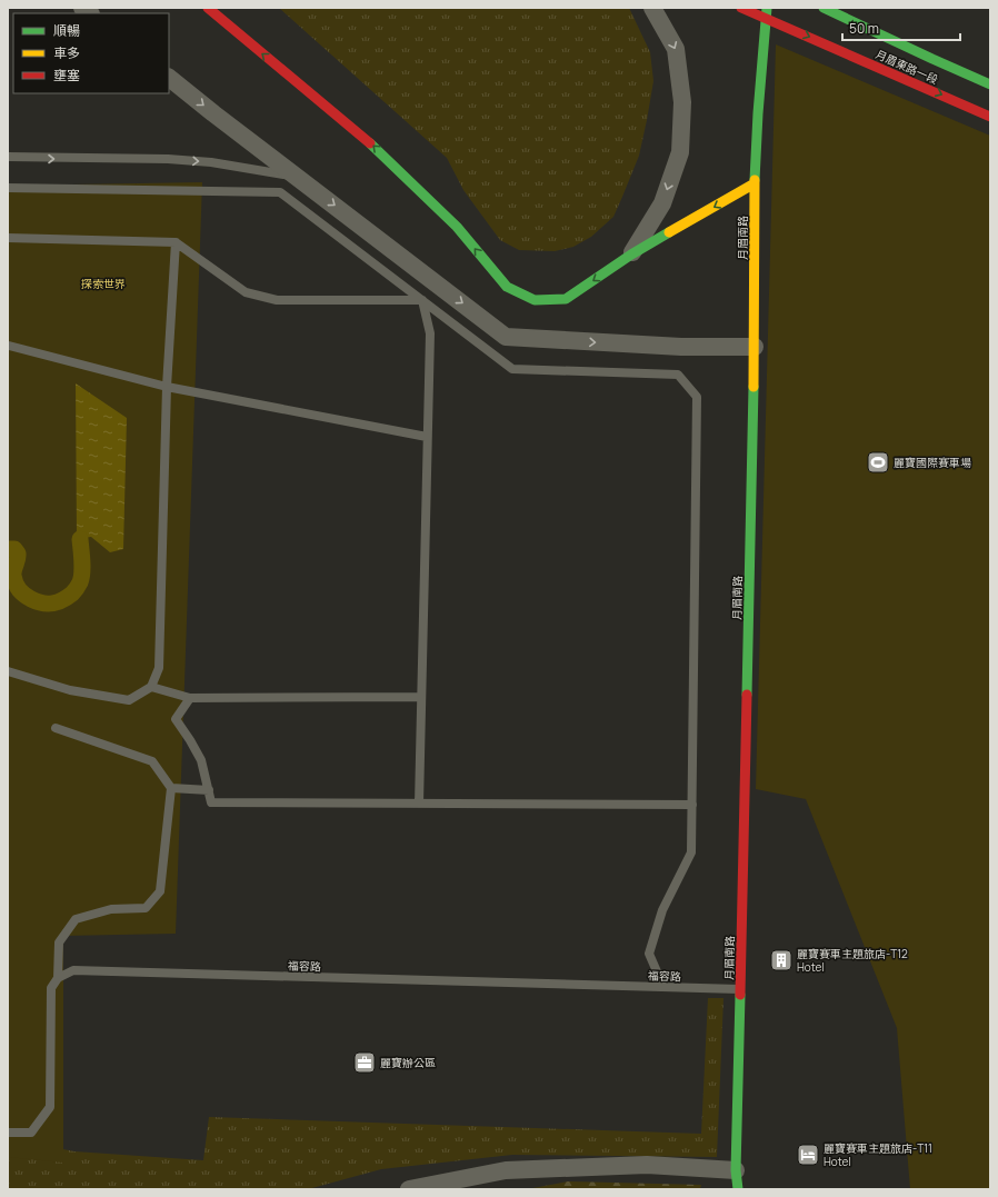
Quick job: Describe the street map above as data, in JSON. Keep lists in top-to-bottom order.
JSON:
{
  "streets": {
    "street": ["月眉東路一段", "月眉南路"],
    "lane": ["福容路"]
  },
  "crossings": [
    ["月眉東路一段", "月眉南路"],
    ["月眉南路", "福容路"]
  ],
  "parks": ["探索世界"],
  "places": {
    "sports": ["麗寶國際賽車場"],
    "building": ["麗寶賽車主題旅店-T12 Hotel"],
    "office": ["麗寶辦公區"],
    "hotel": ["麗寶賽車主題旅店-T11 Hotel"]
  },
  "legend": ["順暢", "車多", "壅塞"],
  "scale_bar": "50 m"
}
